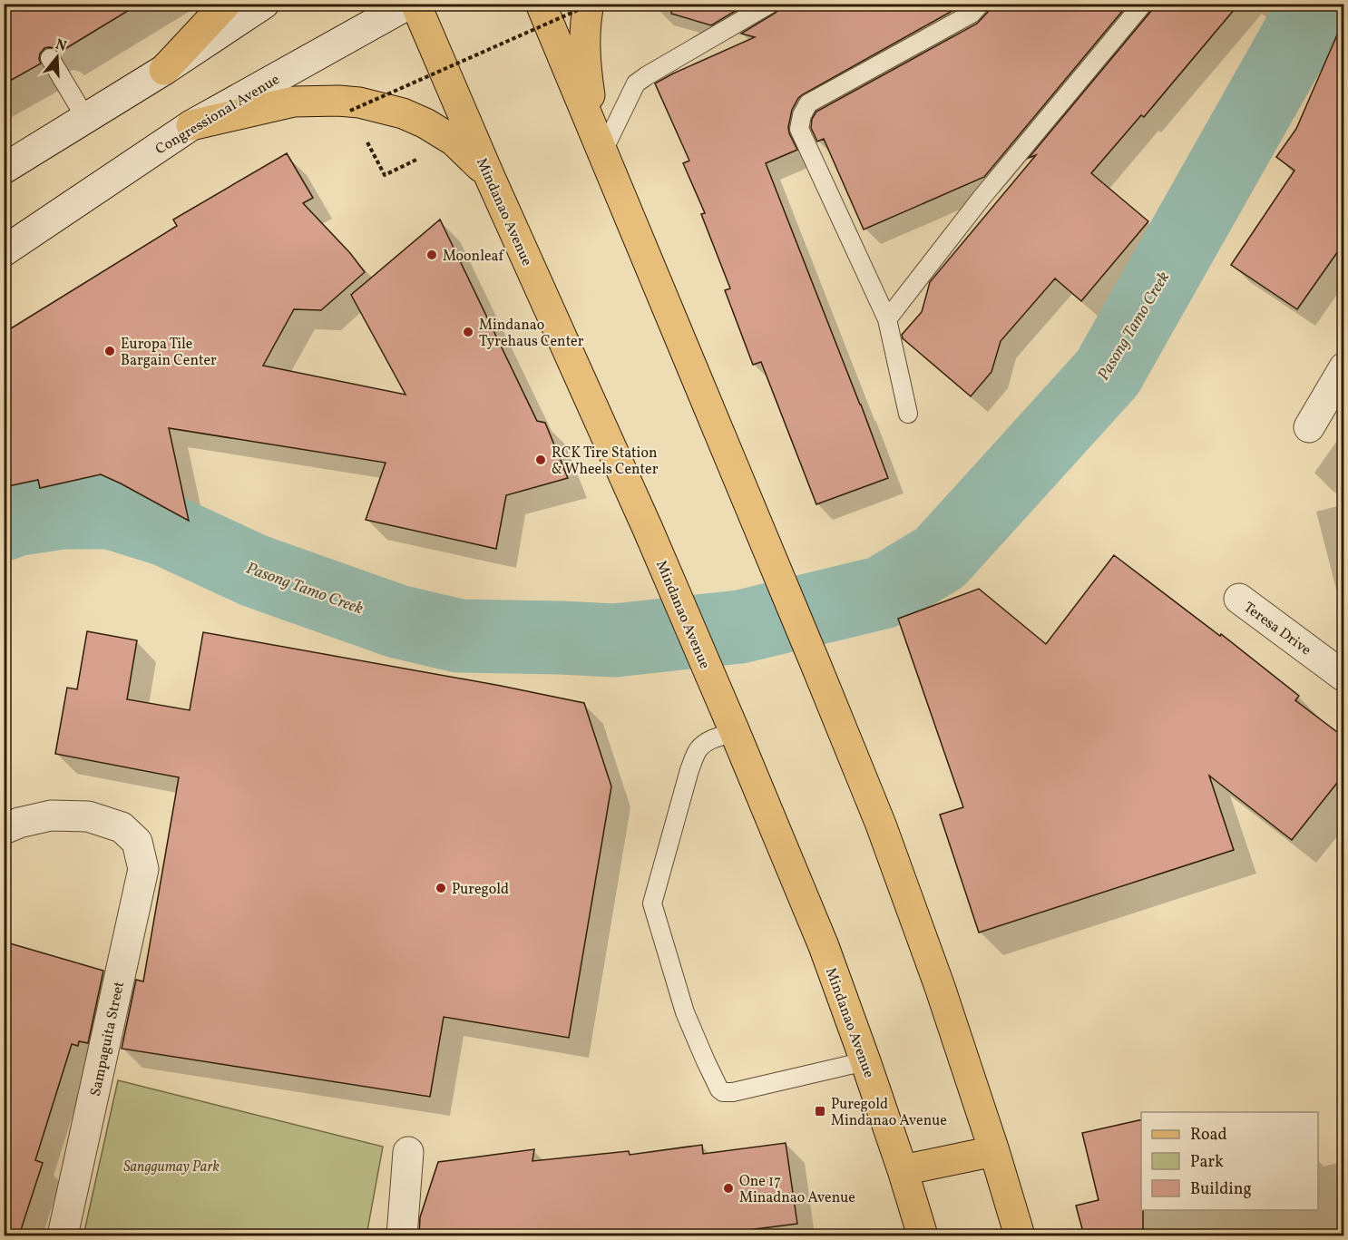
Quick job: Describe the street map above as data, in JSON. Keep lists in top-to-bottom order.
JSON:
{
  "streets": {
    "main road": ["Mindanao Avenue"],
    "street": ["Congressional Avenue", "Teresa Drive", "Sampaguita Street"]
  },
  "water": ["Pasong Tamo Creek"],
  "parks": ["Sanggumay Park"],
  "places": {
    "other": [
      "Moonleaf",
      "Mindanao Tyrehaus Center",
      "Europa Tile Bargain Center",
      "RCK Tire Station & Wheels Center",
      "Puregold",
      "One 17 Minadnao Avenue"
    ],
    "transit": ["Puregold Mindanao Avenue"]
  },
  "legend": ["Road", "Park", "Building"],
  "north": "top"
}
